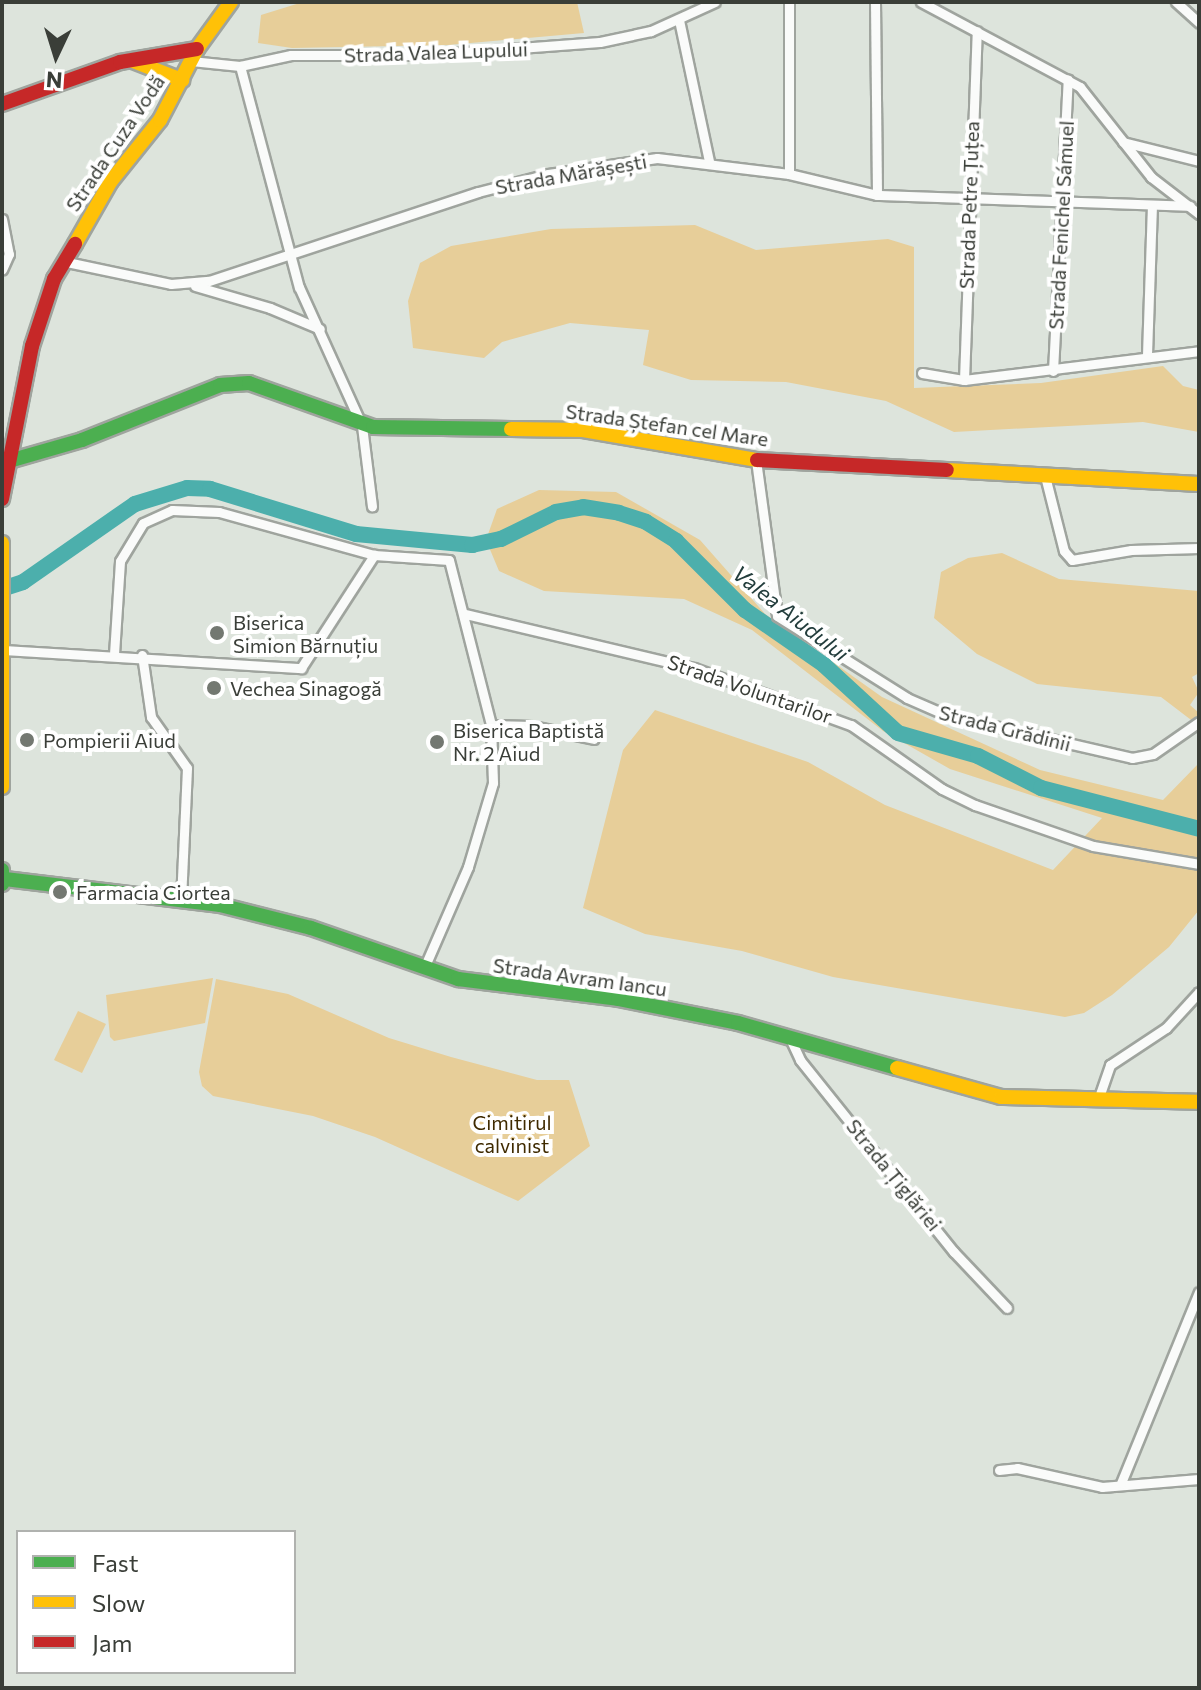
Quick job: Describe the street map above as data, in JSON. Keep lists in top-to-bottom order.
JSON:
{
  "streets": {
    "main road": ["Strada Cuza Vodă", "Strada Ștefan cel Mare", "Strada Avram Iancu"],
    "street": [
      "Strada Valea Lupului",
      "Strada Mărășești",
      "Strada Petre Țuțea",
      "Strada Fenichel Sámuel",
      "Strada Voluntarilor",
      "Strada Grădinii",
      "Strada Țiglăriei"
    ]
  },
  "crossings": [
    ["Strada Valea Lupului", "Strada Cuza Vodă"],
    ["Strada Cuza Vodă", "Strada Mărășești"],
    ["Strada Cuza Vodă", "Strada Ștefan cel Mare"],
    ["Strada Mărășești", "Strada Petre Țuțea"],
    ["Strada Mărășești", "Strada Fenichel Sámuel"],
    ["Strada Ștefan cel Mare", "Strada Grădinii"],
    ["Strada Avram Iancu", "Strada Țiglăriei"]
  ],
  "water": ["Valea Aiudului"],
  "parks": ["Cimitirul calvinist"],
  "places": [
    "Biserica Simion Bărnuțiu",
    "Vechea Sinagogă",
    "Pompierii Aiud",
    "Biserica Baptistă Nr. 2 Aiud",
    "Farmacia Ciortea"
  ],
  "legend": ["Fast", "Slow", "Jam"],
  "north": "bottom"
}
